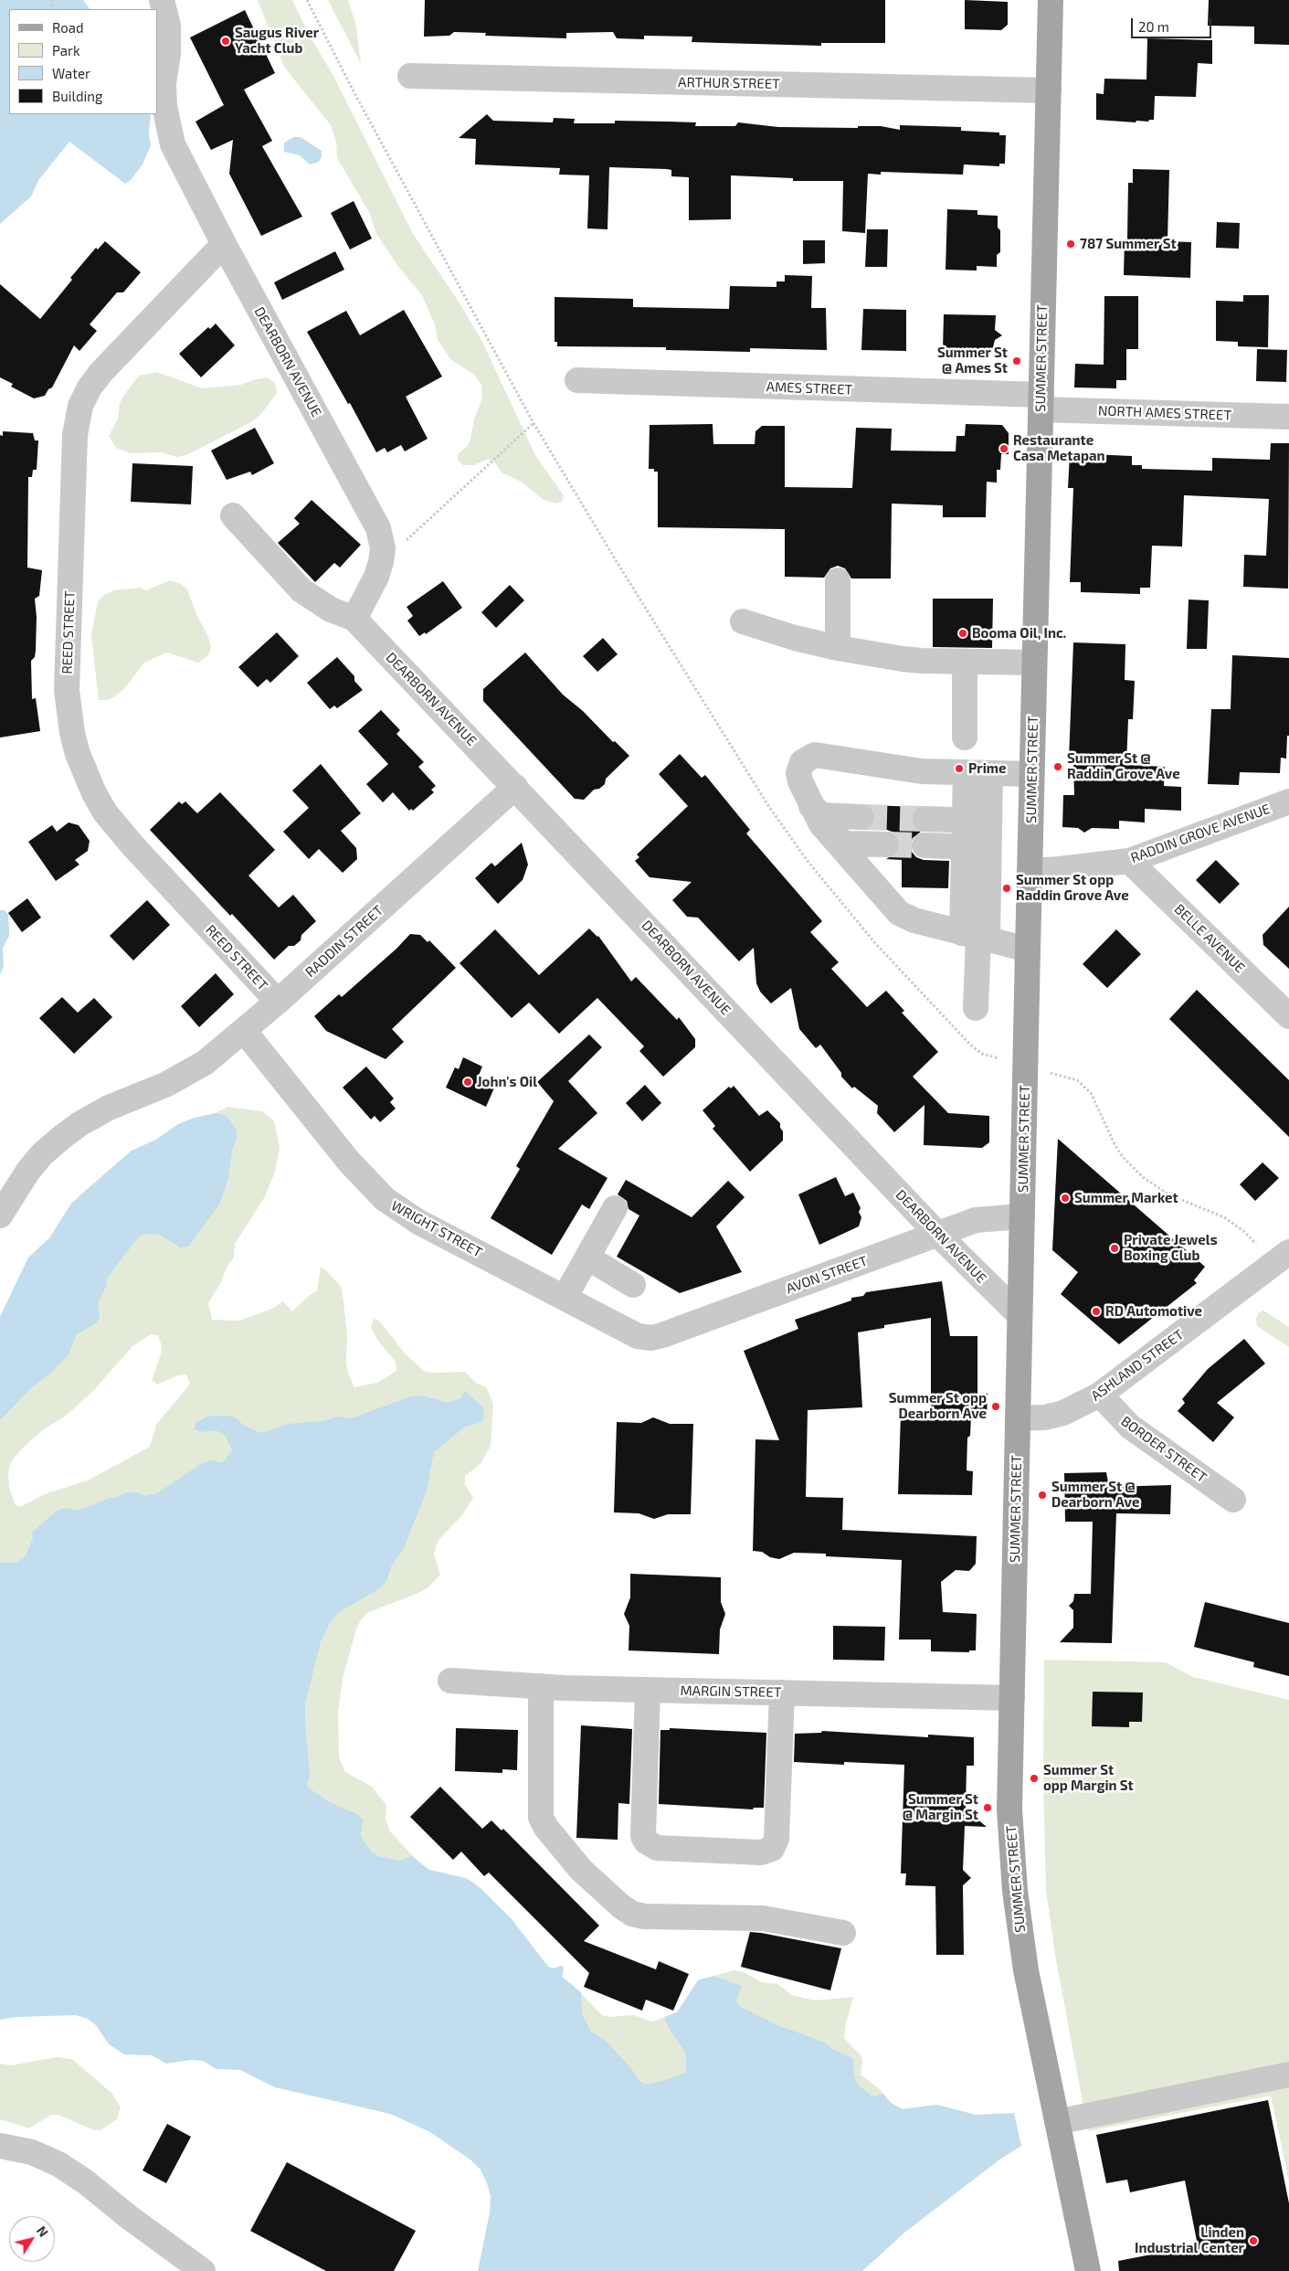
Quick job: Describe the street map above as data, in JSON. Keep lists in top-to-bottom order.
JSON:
{
  "streets": {
    "main road": ["SUMMER STREET"],
    "street": [
      "ARTHUR STREET",
      "DEARBORN AVENUE",
      "AMES STREET",
      "NORTH AMES STREET",
      "REED STREET",
      "RADDIN GROVE AVENUE",
      "BELLE AVENUE",
      "RADDIN STREET",
      "WRIGHT STREET",
      "AVON STREET",
      "ASHLAND STREET",
      "BORDER STREET",
      "MARGIN STREET"
    ]
  },
  "crossings": [
    ["ARTHUR STREET", "SUMMER STREET"],
    ["SUMMER STREET", "DEARBORN AVENUE"],
    ["SUMMER STREET", "AMES STREET"],
    ["SUMMER STREET", "NORTH AMES STREET"],
    ["SUMMER STREET", "RADDIN GROVE AVENUE"],
    ["SUMMER STREET", "AVON STREET"],
    ["SUMMER STREET", "ASHLAND STREET"],
    ["SUMMER STREET", "MARGIN STREET"],
    ["DEARBORN AVENUE", "REED STREET"],
    ["DEARBORN AVENUE", "RADDIN STREET"],
    ["DEARBORN AVENUE", "AVON STREET"],
    ["AMES STREET", "NORTH AMES STREET"],
    ["REED STREET", "RADDIN STREET"],
    ["RADDIN GROVE AVENUE", "BELLE AVENUE"],
    ["RADDIN STREET", "WRIGHT STREET"],
    ["WRIGHT STREET", "AVON STREET"],
    ["ASHLAND STREET", "BORDER STREET"]
  ],
  "places": [
    "Saugus River Yacht Club",
    "787 Summer St",
    "Summer St @ Ames St",
    "Restaurante Casa Metapan",
    "Booma Oil, Inc.",
    "Summer St @ Raddin Grove Ave",
    "Prime",
    "Summer St opp Raddin Grove Ave",
    "John's Oil",
    "Summer Market",
    "Private Jewels Boxing Club",
    "RD Automotive",
    "Summer St opp Dearborn Ave",
    "Summer St @ Dearborn Ave",
    "Summer St opp Margin St",
    "Summer St @ Margin St",
    "Linden Industrial Center"
  ],
  "legend": [
    "Road",
    "Park",
    "Water",
    "Building"
  ],
  "scale_bar": "20 m",
  "north": "top right"
}
